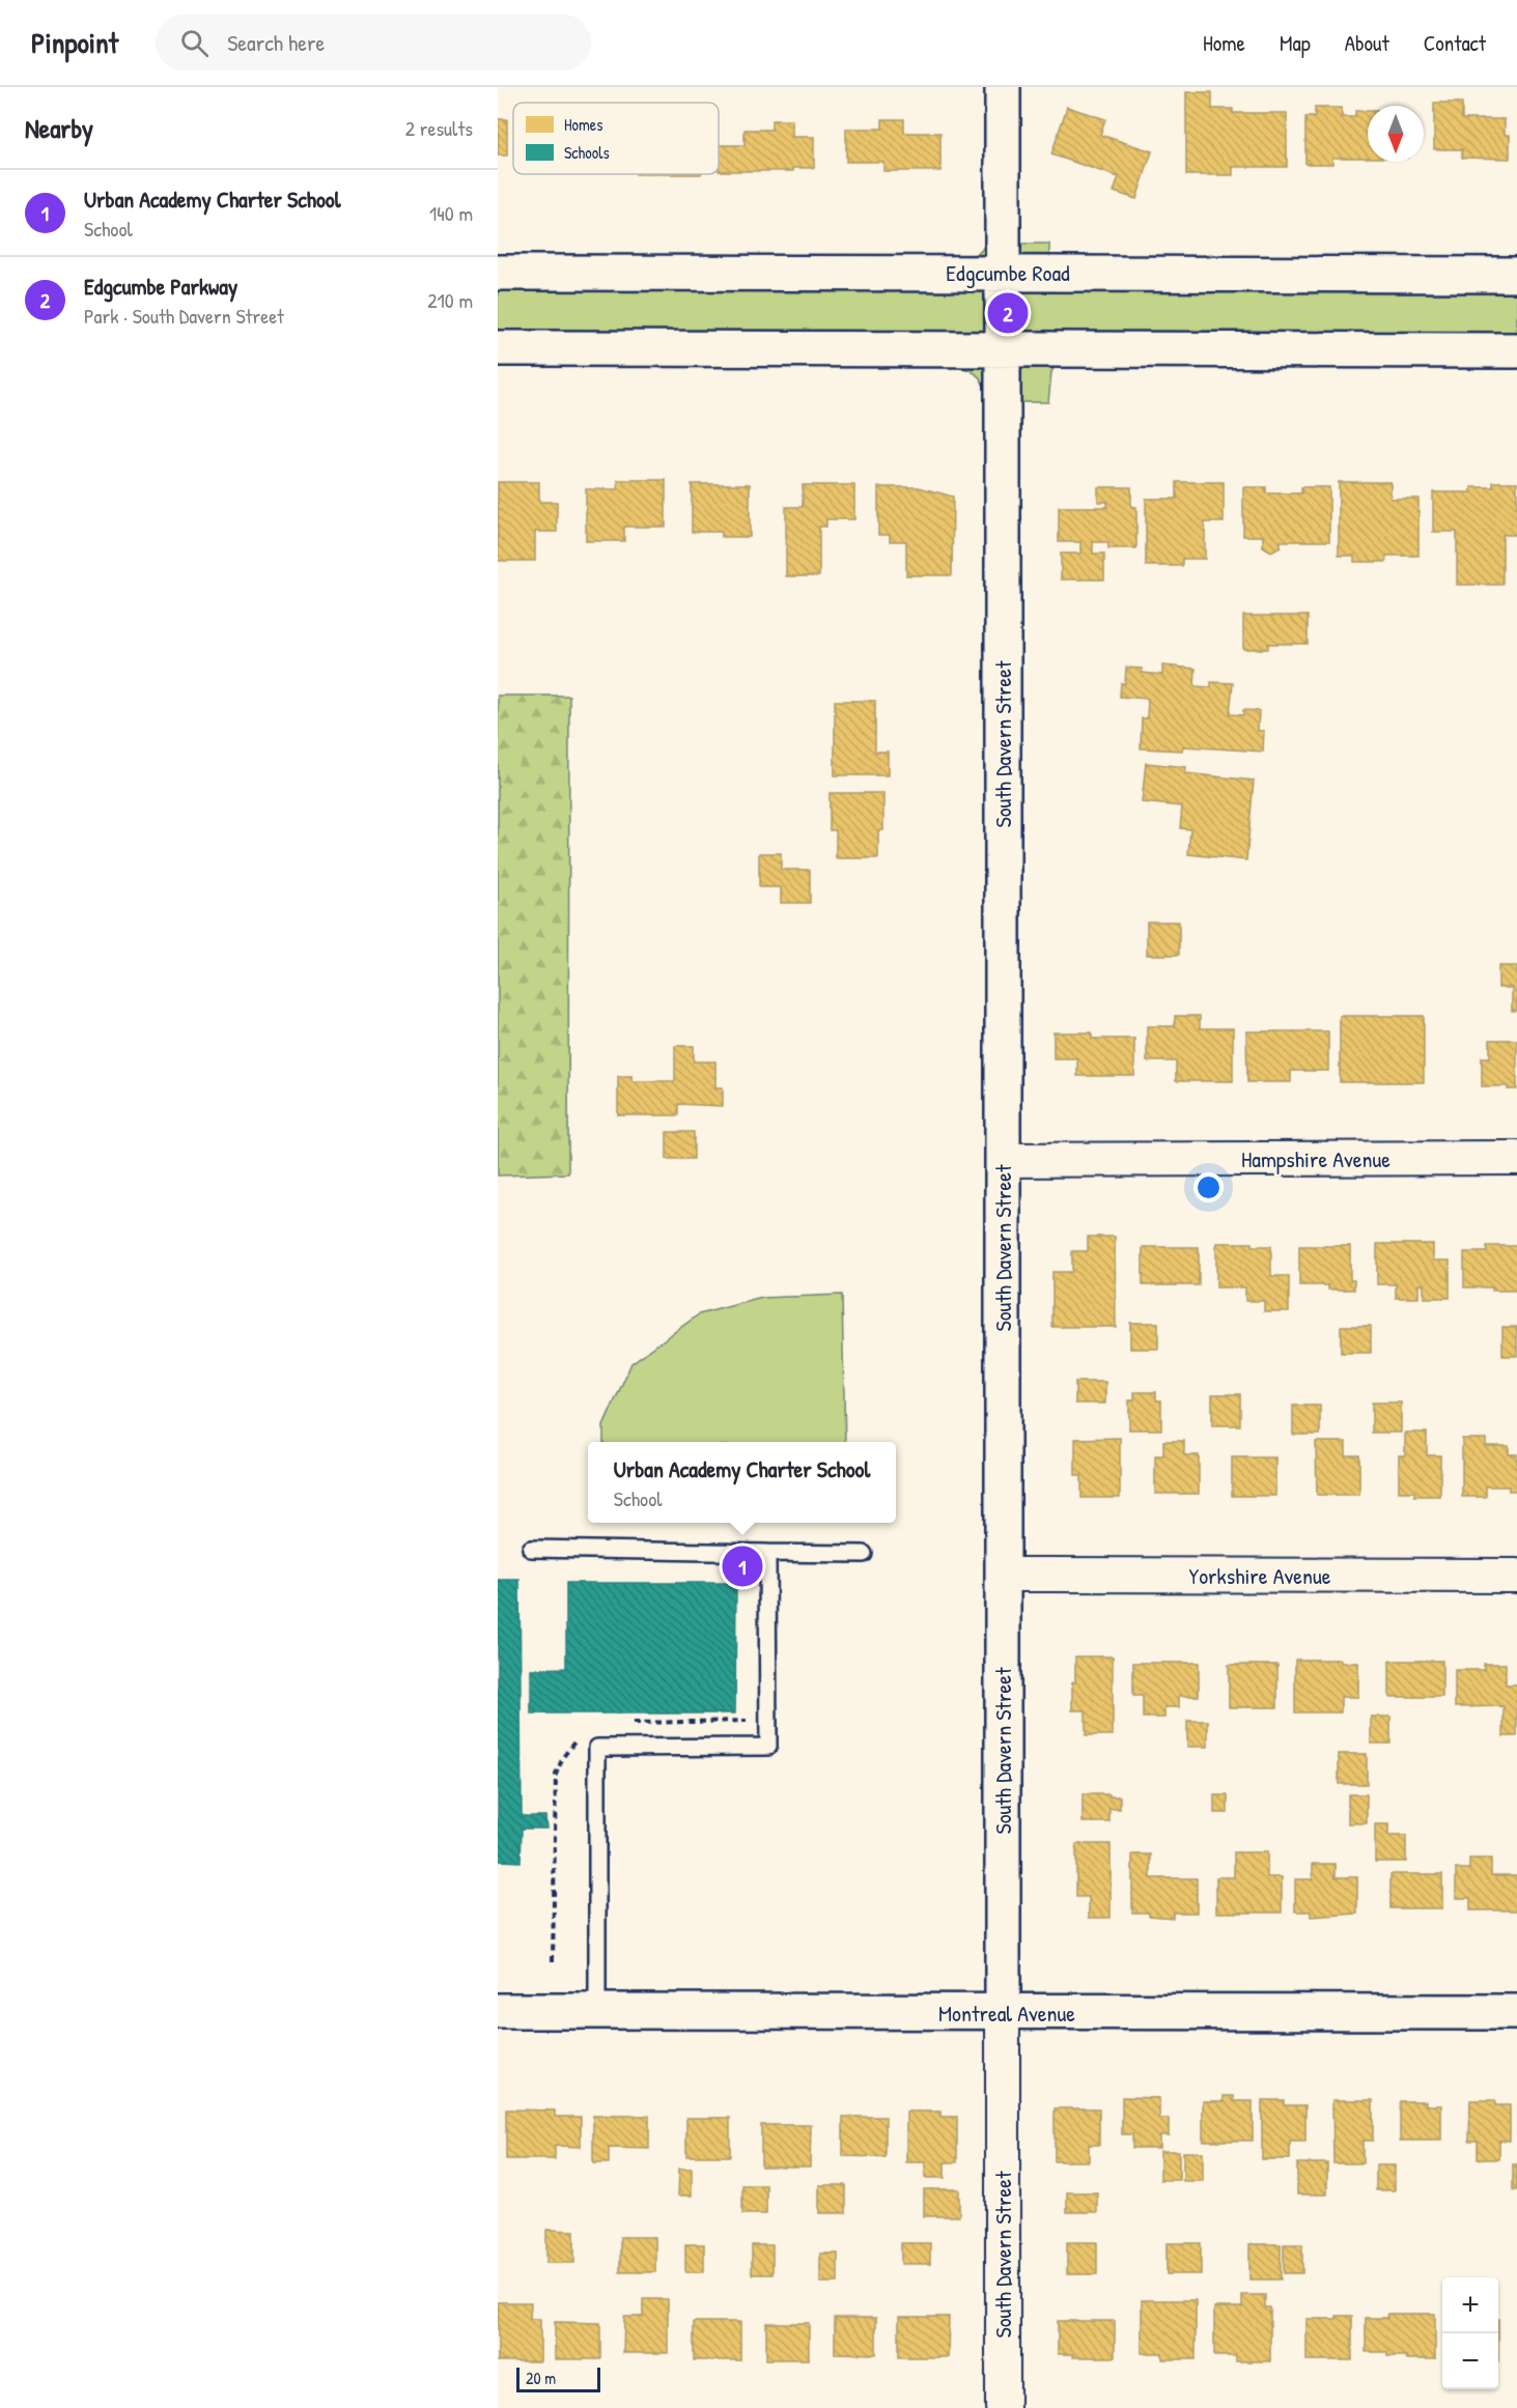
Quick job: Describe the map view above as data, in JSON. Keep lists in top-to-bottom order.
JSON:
{
  "streets": {
    "street": [
      "Edgcumbe Road",
      "South Davern Street",
      "Hampshire Avenue",
      "Yorkshire Avenue",
      "Montreal Avenue"
    ]
  },
  "crossings": [
    ["Edgcumbe Road", "South Davern Street"],
    ["South Davern Street", "Hampshire Avenue"],
    ["South Davern Street", "Yorkshire Avenue"],
    ["South Davern Street", "Montreal Avenue"]
  ],
  "legend": ["Homes", "Schools"],
  "scale_bar": "20 m",
  "north": "bottom",
  "page": {
    "header": "Pinpoint",
    "search": "Search here",
    "nav": [
      "Home",
      "Map",
      "About",
      "Contact"
    ],
    "heading": ["Nearby", "2 results"],
    "list": [
      {
        "mark": "1",
        "name": "Urban Academy Charter School",
        "note": "School",
        "value": "140 m"
      },
      {
        "mark": "2",
        "name": "Edgcumbe Parkway",
        "note": "Park · South Davern Street",
        "value": "210 m"
      }
    ],
    "pins": ["2", "1"],
    "popup": ["Urban Academy Charter School", "School"],
    "map_buttons": ["+", "−"],
    "scale": "20 m"
  }
}
